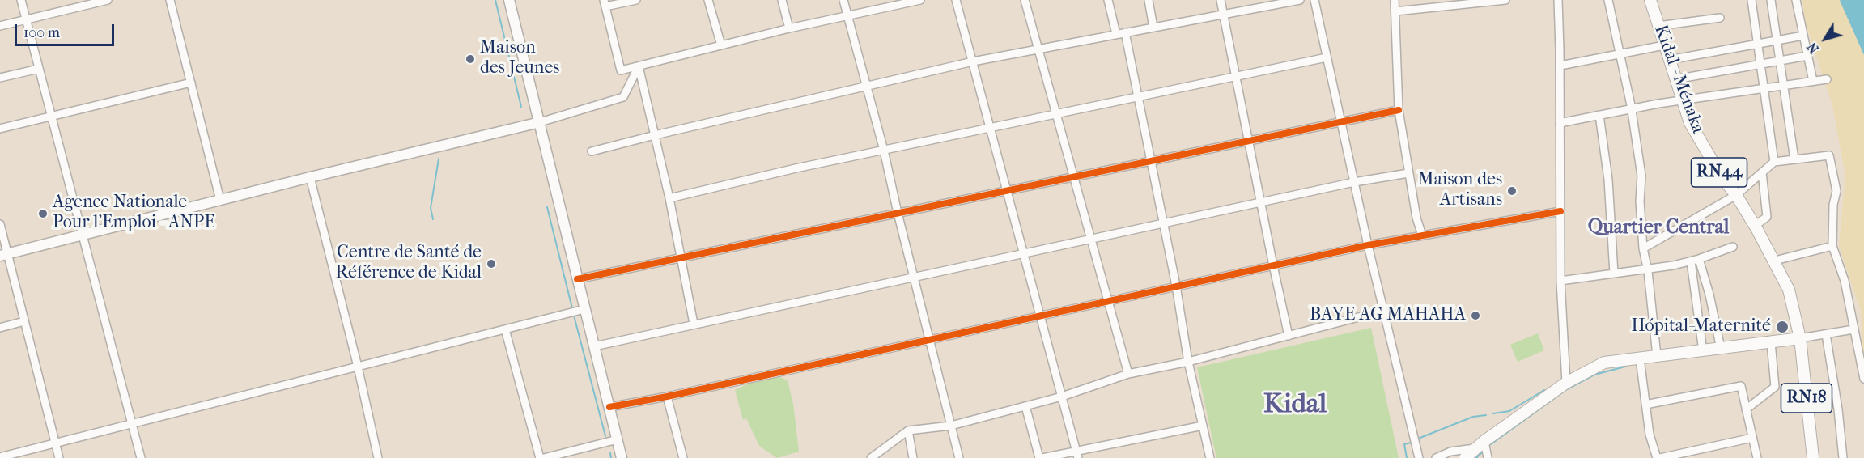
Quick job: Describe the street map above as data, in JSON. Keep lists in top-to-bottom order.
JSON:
{
  "streets": {
    "main road": ["Kidal - Ménaka", "RN44", "RN18"]
  },
  "crossings": [
    ["Kidal - Ménaka", "RN18"]
  ],
  "districts": ["Quartier Central", "Kidal"],
  "places": [
    "Maison des Jeunes",
    "Maison des Artisans",
    "Agence Nationale Pour l’Emploi - ANPE",
    "Centre de Santé de Référence de Kidal",
    "BAYE AG MAHAHA",
    "Hópital-Maternité"
  ],
  "scale_bar": "100 m",
  "north": "bottom left"
}
